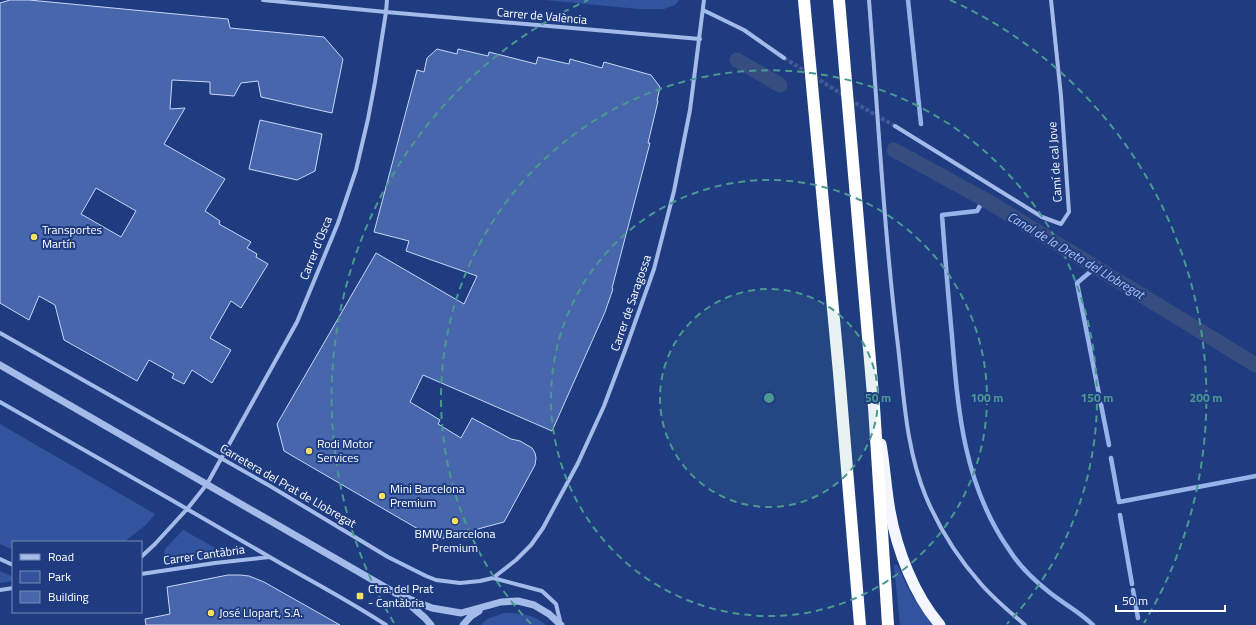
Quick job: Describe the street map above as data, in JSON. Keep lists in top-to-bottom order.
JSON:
{
  "streets": {
    "street": [
      "Carrer de València",
      "Camí de cal Jove",
      "Carrer d'Osca",
      "Carrer de Saragossa",
      "Carretera del Prat de Llobregat",
      "Carrer Cantàbria"
    ]
  },
  "crossings": [
    ["Carrer de València", "Carrer d'Osca"],
    ["Carrer de València", "Carrer de Saragossa"],
    ["Carrer d'Osca", "Carretera del Prat de Llobregat"],
    ["Carrer de Saragossa", "Carretera del Prat de Llobregat"]
  ],
  "water": ["Canal de la Dreta del Llobregat"],
  "places": {
    "other": [
      "Transportes Martín",
      "Rodi Motor Services",
      "Mini Barcelona Premium",
      "BMW Barcelona Premium",
      "José Llopart, S.A."
    ],
    "transit": ["Ctra. del Prat - Cantàbria"]
  },
  "legend": ["Road", "Park", "Building"],
  "scale_bar": "50 m",
  "rings": [
    "50 m",
    "100 m",
    "150 m",
    "200 m"
  ]
}
